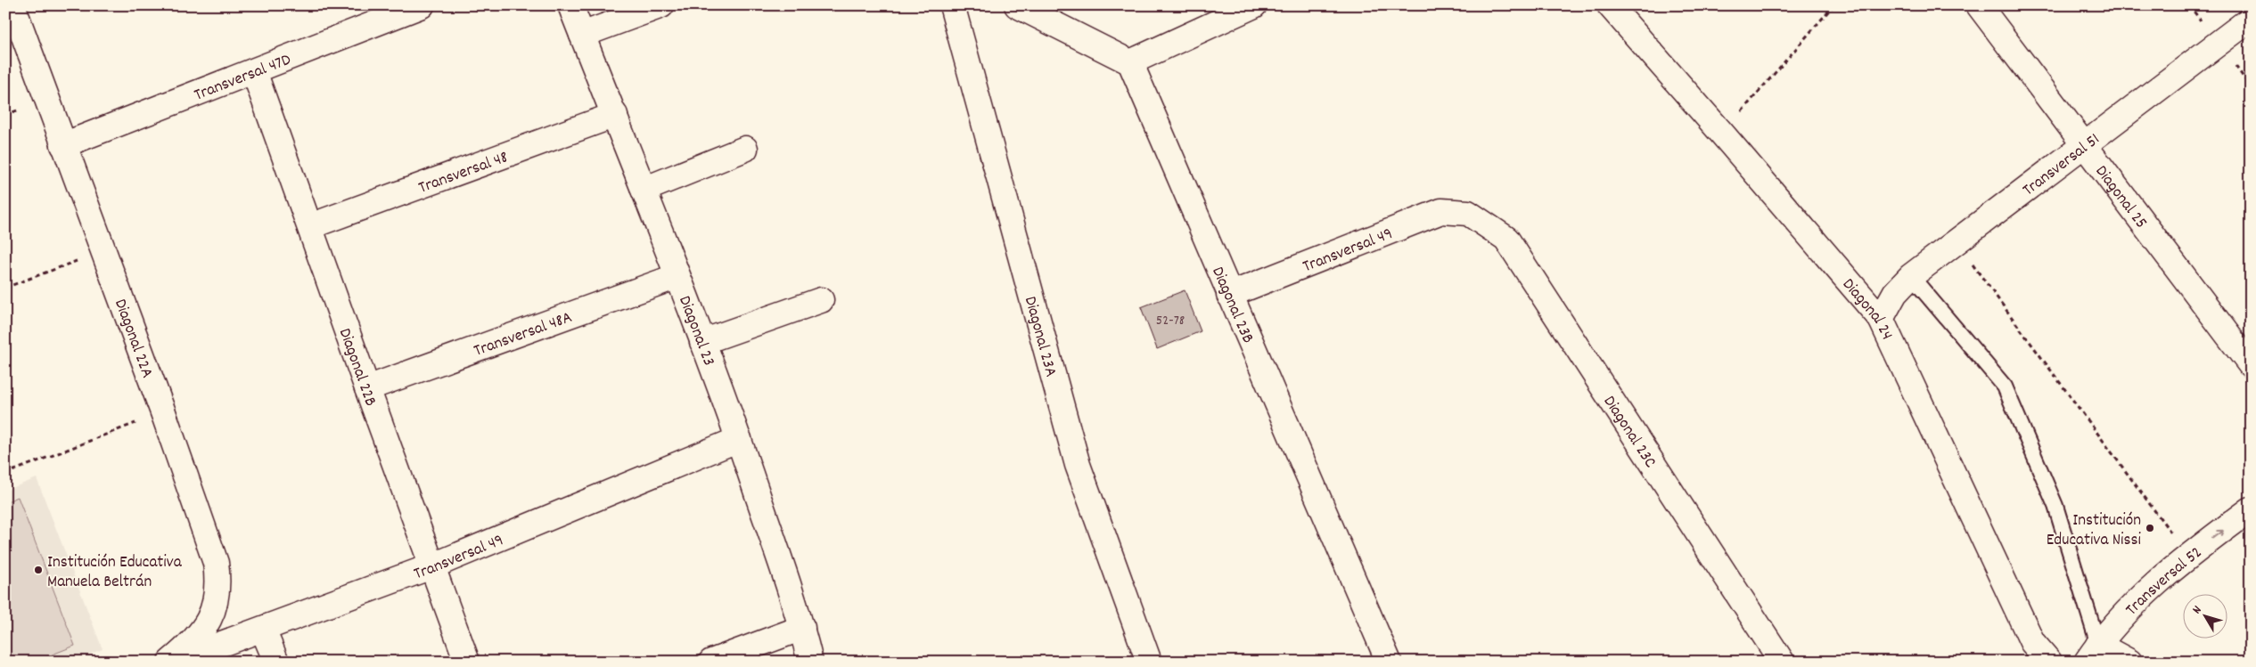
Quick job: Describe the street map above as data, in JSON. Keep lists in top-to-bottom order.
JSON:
{
  "streets": {
    "street": [
      "Transversal 47D",
      "Transversal 51",
      "Transversal 48",
      "Diagonal 25",
      "Transversal 49",
      "Diagonal 23B",
      "Diagonal 24",
      "Diagonal 23",
      "Transversal 48A",
      "Diagonal 23A",
      "Diagonal 22A",
      "Diagonal 22B",
      "Diagonal 23C",
      "Transversal 52"
    ]
  },
  "crossings": [
    ["Transversal 47D", "Diagonal 22A"],
    ["Transversal 47D", "Diagonal 22B"],
    ["Transversal 51", "Diagonal 25"],
    ["Transversal 51", "Diagonal 24"],
    ["Transversal 48", "Diagonal 23"],
    ["Transversal 48", "Diagonal 22B"],
    ["Transversal 49", "Diagonal 23B"],
    ["Transversal 49", "Diagonal 23"],
    ["Transversal 49", "Diagonal 22A"],
    ["Transversal 49", "Diagonal 22B"],
    ["Transversal 49", "Diagonal 23C"],
    ["Diagonal 23", "Transversal 48A"],
    ["Transversal 48A", "Diagonal 22B"]
  ],
  "one_way": ["Transversal 52"],
  "places": ["Institución Educativa Nissi", "Institución Educativa Manuela Beltrán"],
  "house_numbers": ["52-78"],
  "north": "top left"
}
